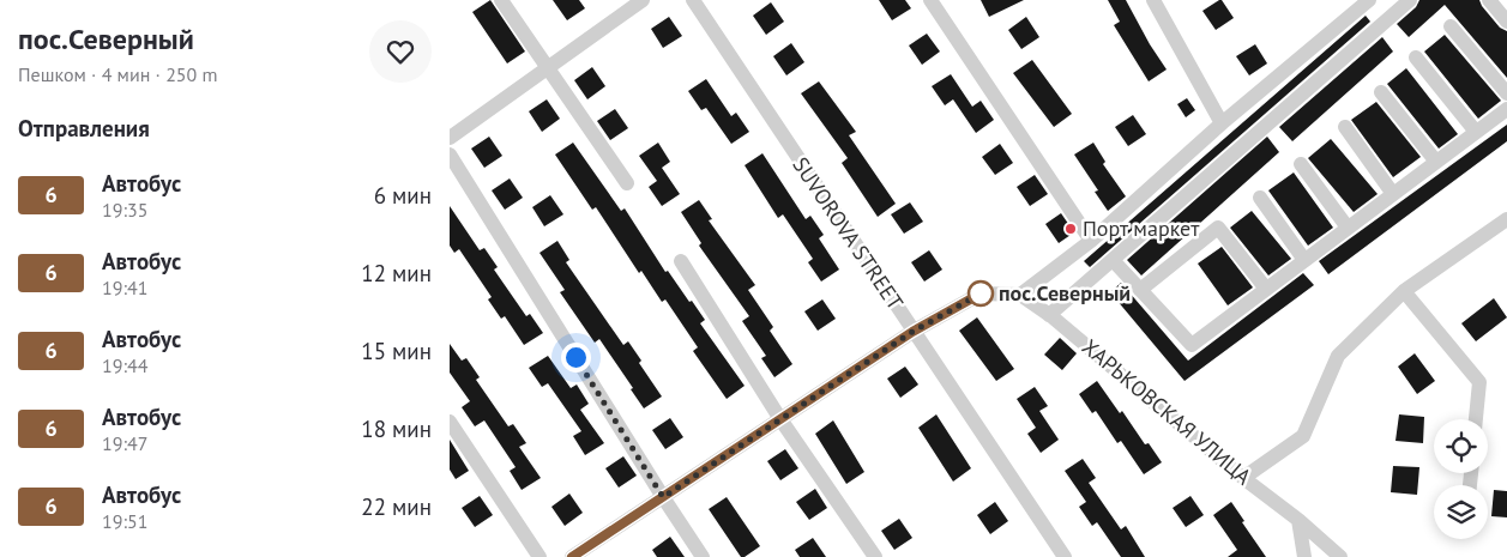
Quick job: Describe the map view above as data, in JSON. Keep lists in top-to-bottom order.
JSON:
{
  "streets": {
    "street": ["SUVOROVA STREET", "ХАРЬКОВСКАЯ УЛИЦА"]
  },
  "places": ["Порт маркет", "пос.Северный"],
  "lines": ["bus line 6"],
  "page": {
    "heading": [
      ["пос.Северный", "Пешком · 4 мин · 250 m"],
      "Отправления"
    ],
    "list": [
      {
        "mark": "6",
        "name": "Автобус",
        "note": "19:35",
        "value": "6 мин"
      },
      {
        "mark": "6",
        "name": "Автобус",
        "note": "19:41",
        "value": "12 мин"
      },
      {
        "mark": "6",
        "name": "Автобус",
        "note": "19:44",
        "value": "15 мин"
      },
      {
        "mark": "6",
        "name": "Автобус",
        "note": "19:47",
        "value": "18 мин"
      },
      {
        "mark": "6",
        "name": "Автобус",
        "note": "19:51",
        "value": "22 мин"
      }
    ]
  }
}
